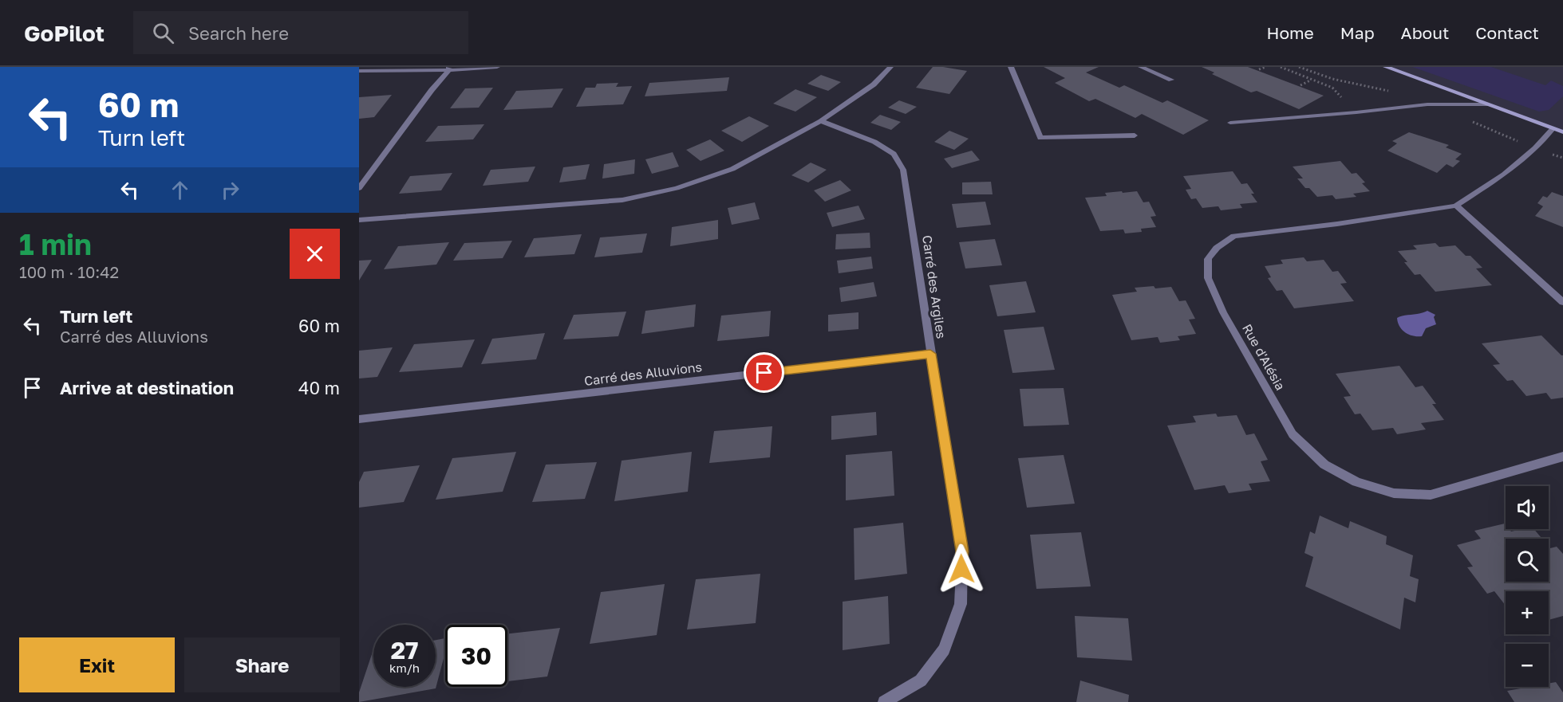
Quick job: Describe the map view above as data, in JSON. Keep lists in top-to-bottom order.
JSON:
{
  "streets": {
    "street": ["Carré des Argiles", "Rue d'Alésia", "Carré des Alluvions"]
  },
  "crossings": [
    ["Carré des Argiles", "Carré des Alluvions"]
  ],
  "page": {
    "header": "GoPilot",
    "search": "Search here",
    "nav": [
      "Home",
      "Map",
      "About",
      "Contact"
    ],
    "turn": ["60 m", "Turn left"],
    "heading": ["1 min", "100 m · 10:42"],
    "list": [
      {
        "name": "Turn left",
        "note": "Carré des Alluvions",
        "value": "60 m"
      },
      {
        "name": "Arrive at destination",
        "value": "40 m"
      }
    ],
    "map_buttons": ["+", "−"],
    "speed": "27 km/h",
    "limit": "30",
    "buttons": ["Exit", "Share"]
  }
}
